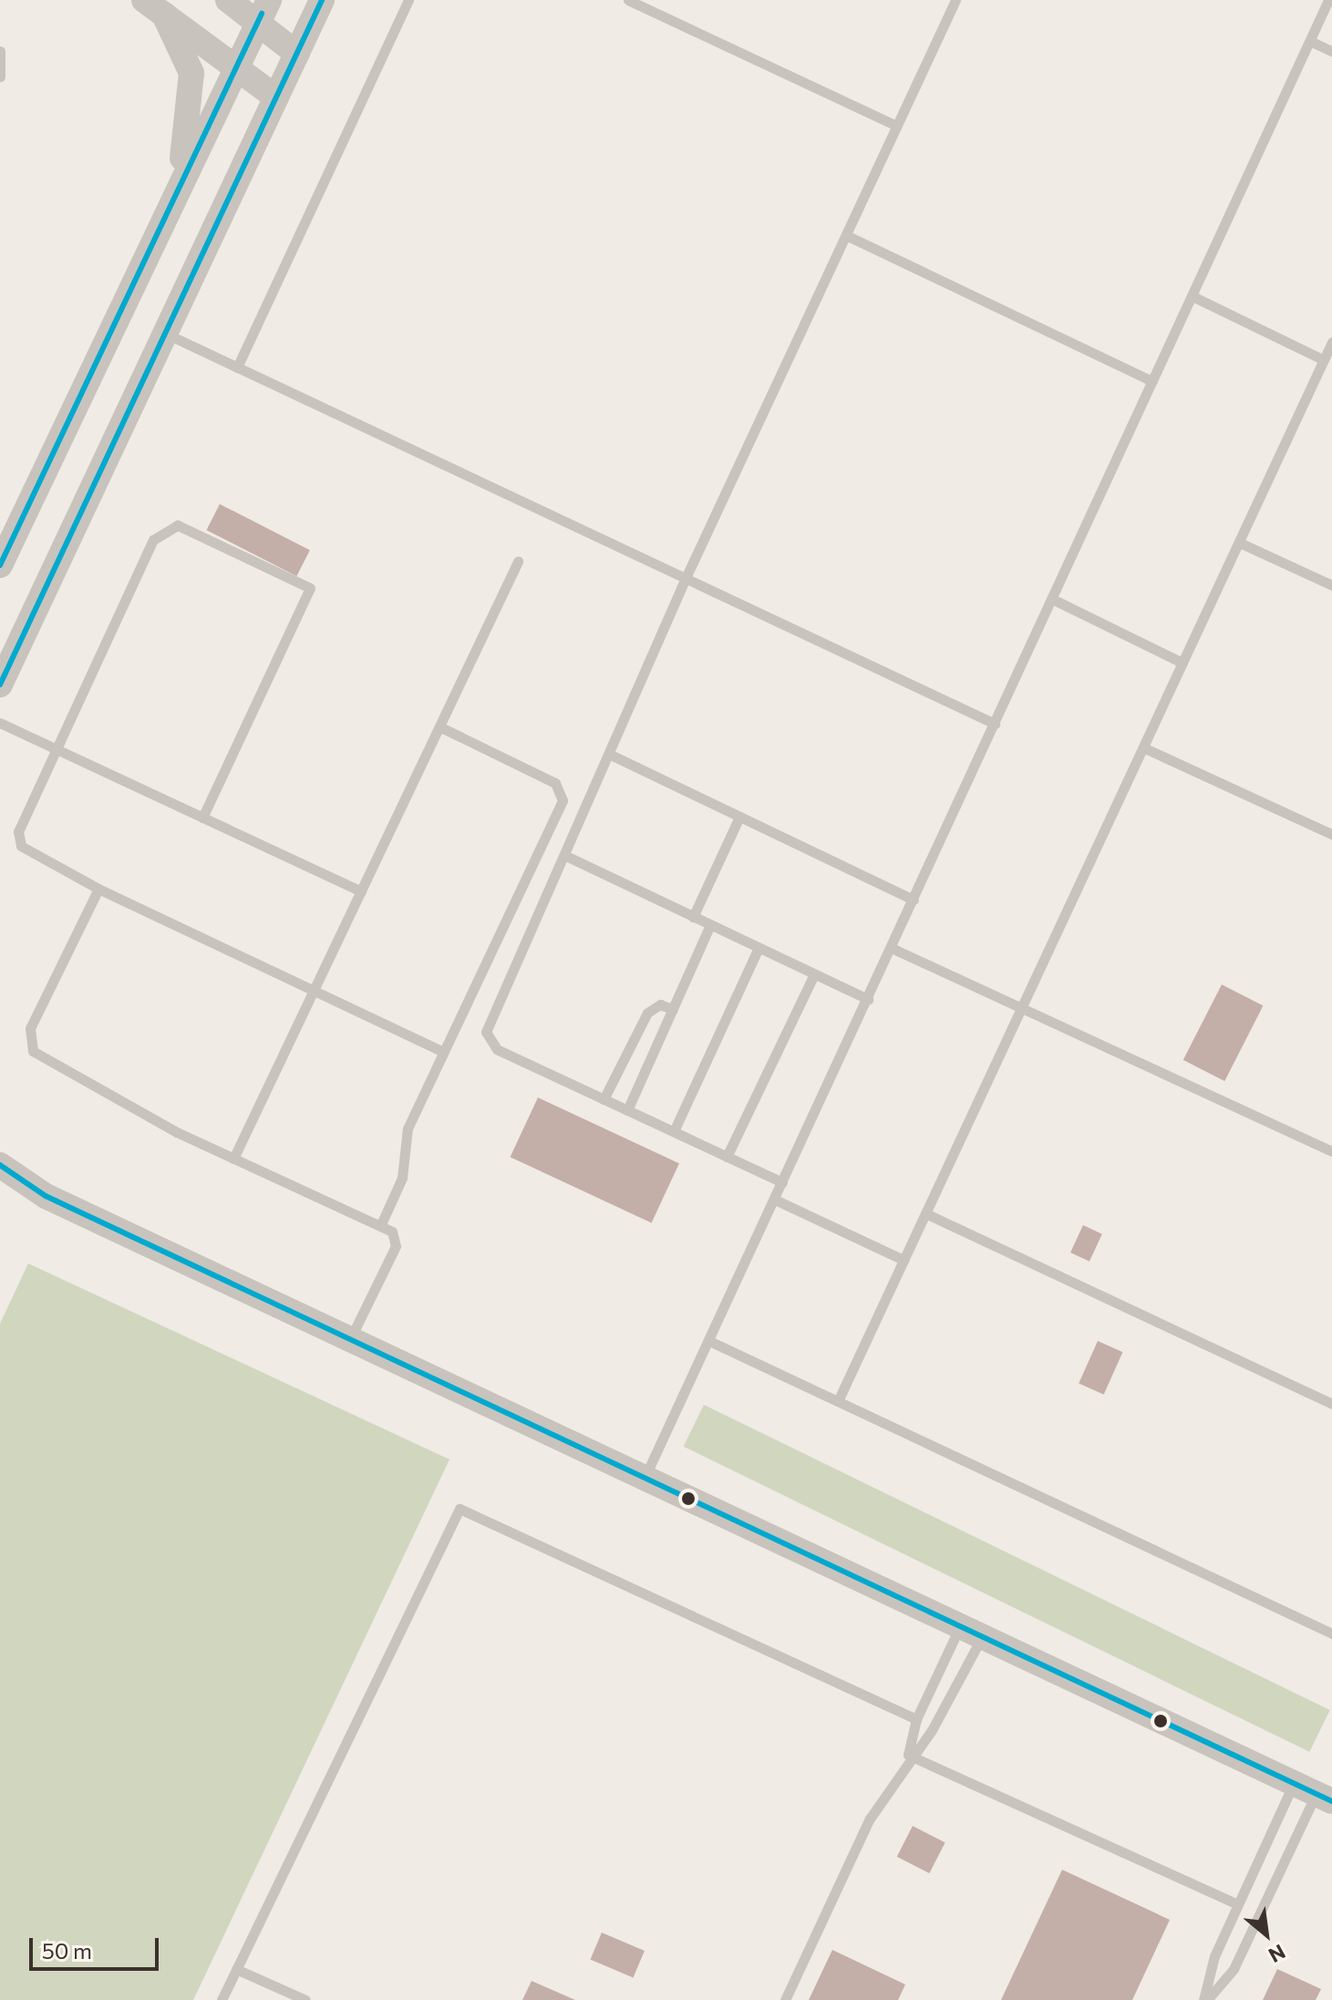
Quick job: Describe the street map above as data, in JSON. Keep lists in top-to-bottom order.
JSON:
{
  "scale_bar": "50 m",
  "north": "bottom right"
}
